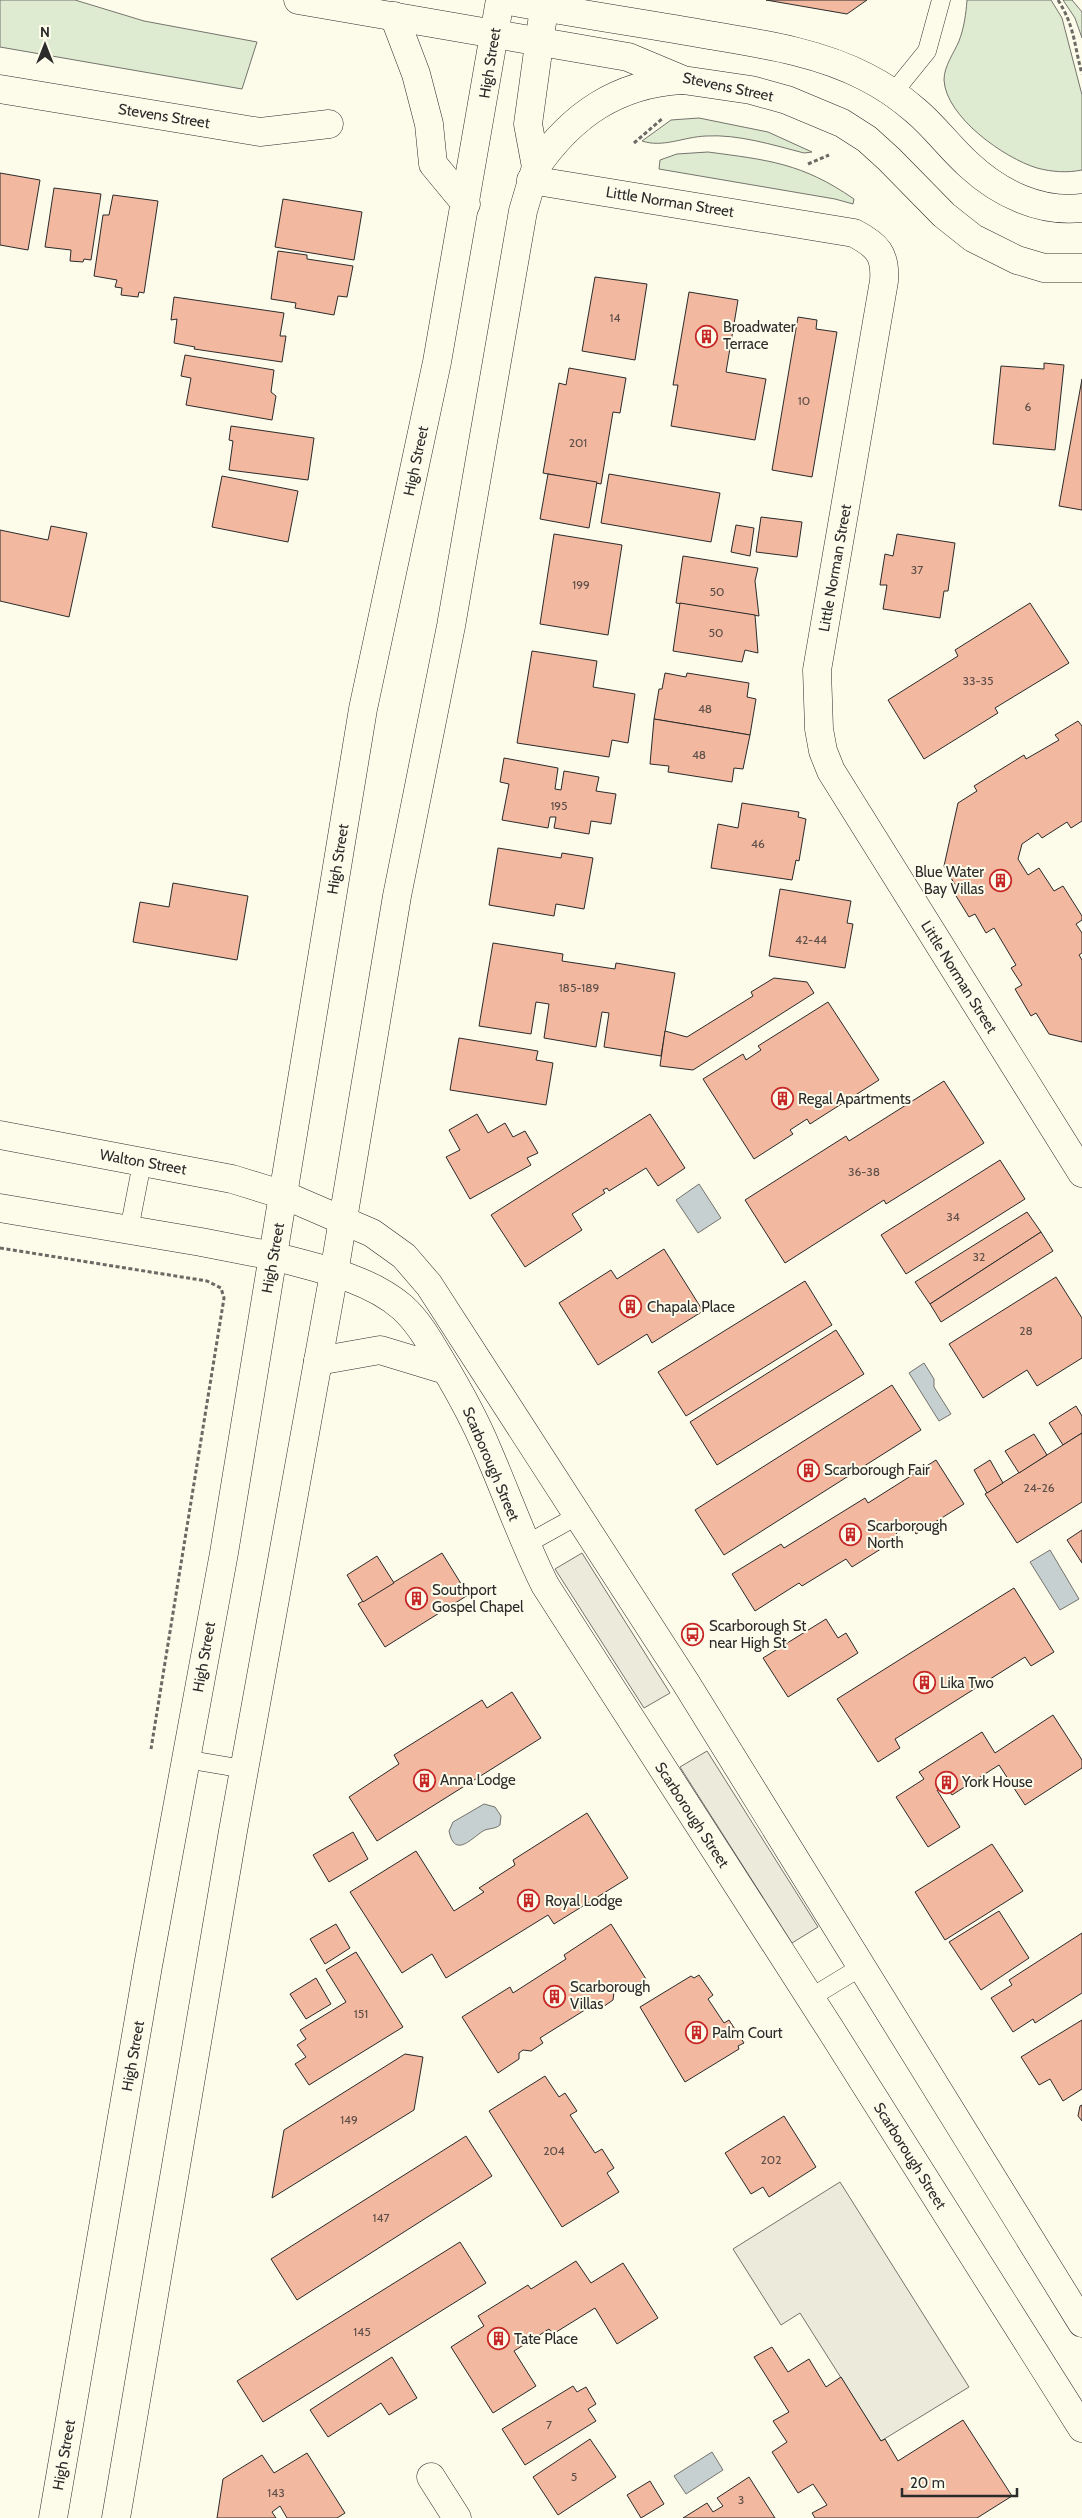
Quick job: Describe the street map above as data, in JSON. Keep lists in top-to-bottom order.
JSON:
{
  "streets": {
    "main road": [
      "High Street",
      "Stevens Street",
      "Little Norman Street",
      "Walton Street",
      "Scarborough Street"
    ]
  },
  "crossings": [
    ["High Street", "Stevens Street"],
    ["High Street", "Walton Street"],
    ["High Street", "Scarborough Street"]
  ],
  "places": {
    "building": [
      "Broadwater Terrace",
      "Blue Water Bay Villas",
      "Regal Apartments",
      "Chapala Place",
      "Scarborough Fair",
      "Scarborough North",
      "Southport Gospel Chapel",
      "Lika Two",
      "Anna Lodge",
      "York House",
      "Royal Lodge",
      "Scarborough Villas",
      "Palm Court",
      "Tate Place"
    ],
    "bus stop": ["Scarborough St near High St"]
  },
  "house_numbers": [
    "14",
    "10",
    "6",
    "201",
    "37",
    "199",
    "50",
    "50",
    "33-35",
    "48",
    "48",
    "195",
    "46",
    "42-44",
    "185-189",
    "36-38",
    "34",
    "32",
    "28",
    "24-26",
    "151",
    "149",
    "204",
    "202",
    "147",
    "145",
    "7",
    "5",
    "143",
    "3"
  ],
  "scale_bar": "20 m",
  "north": "top"
}
